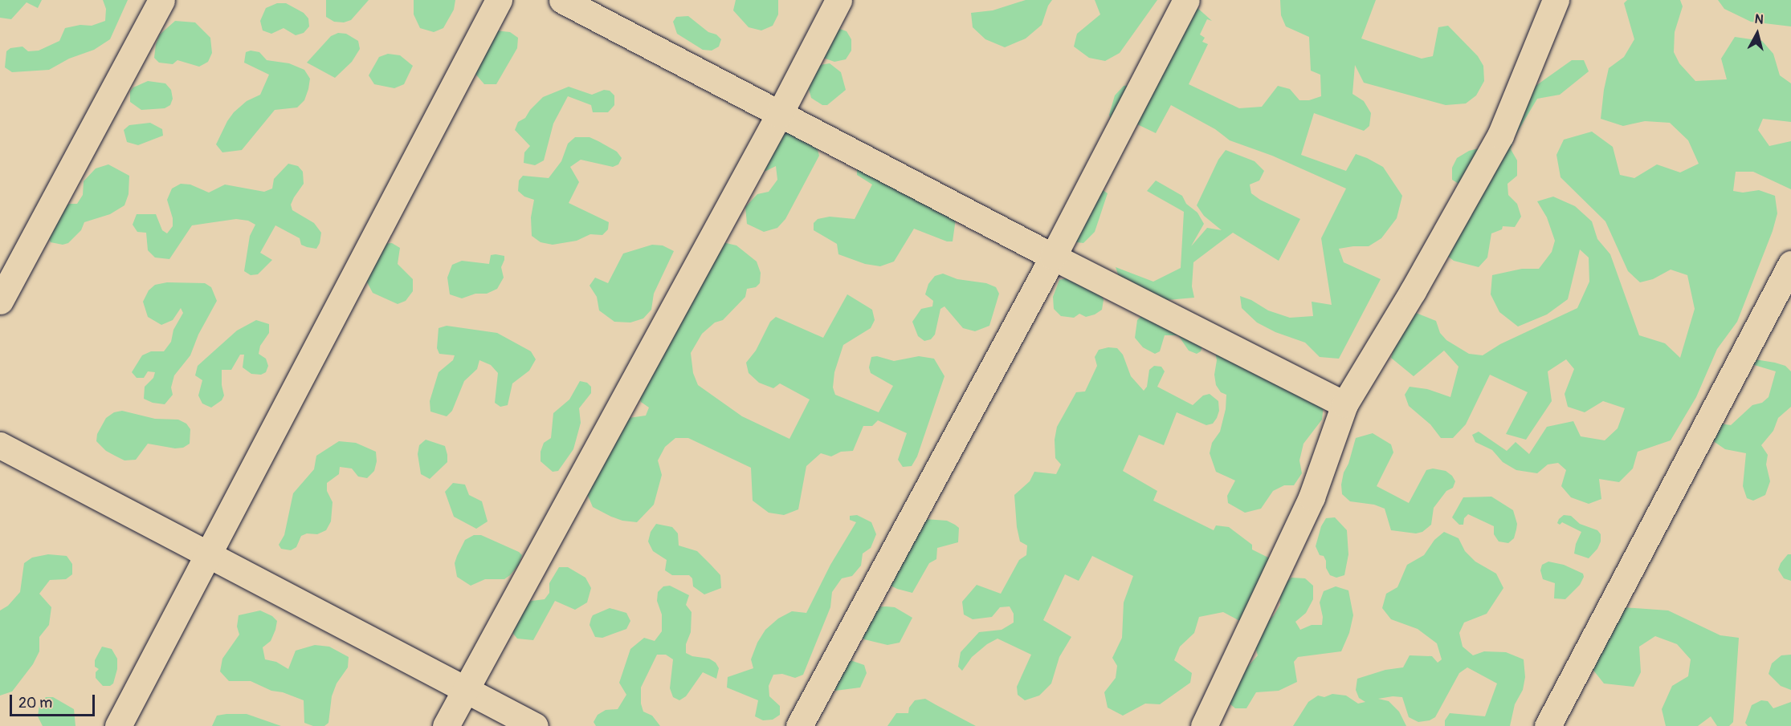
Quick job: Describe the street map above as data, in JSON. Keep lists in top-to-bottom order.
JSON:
{
  "scale_bar": "20 m",
  "north": "top"
}
